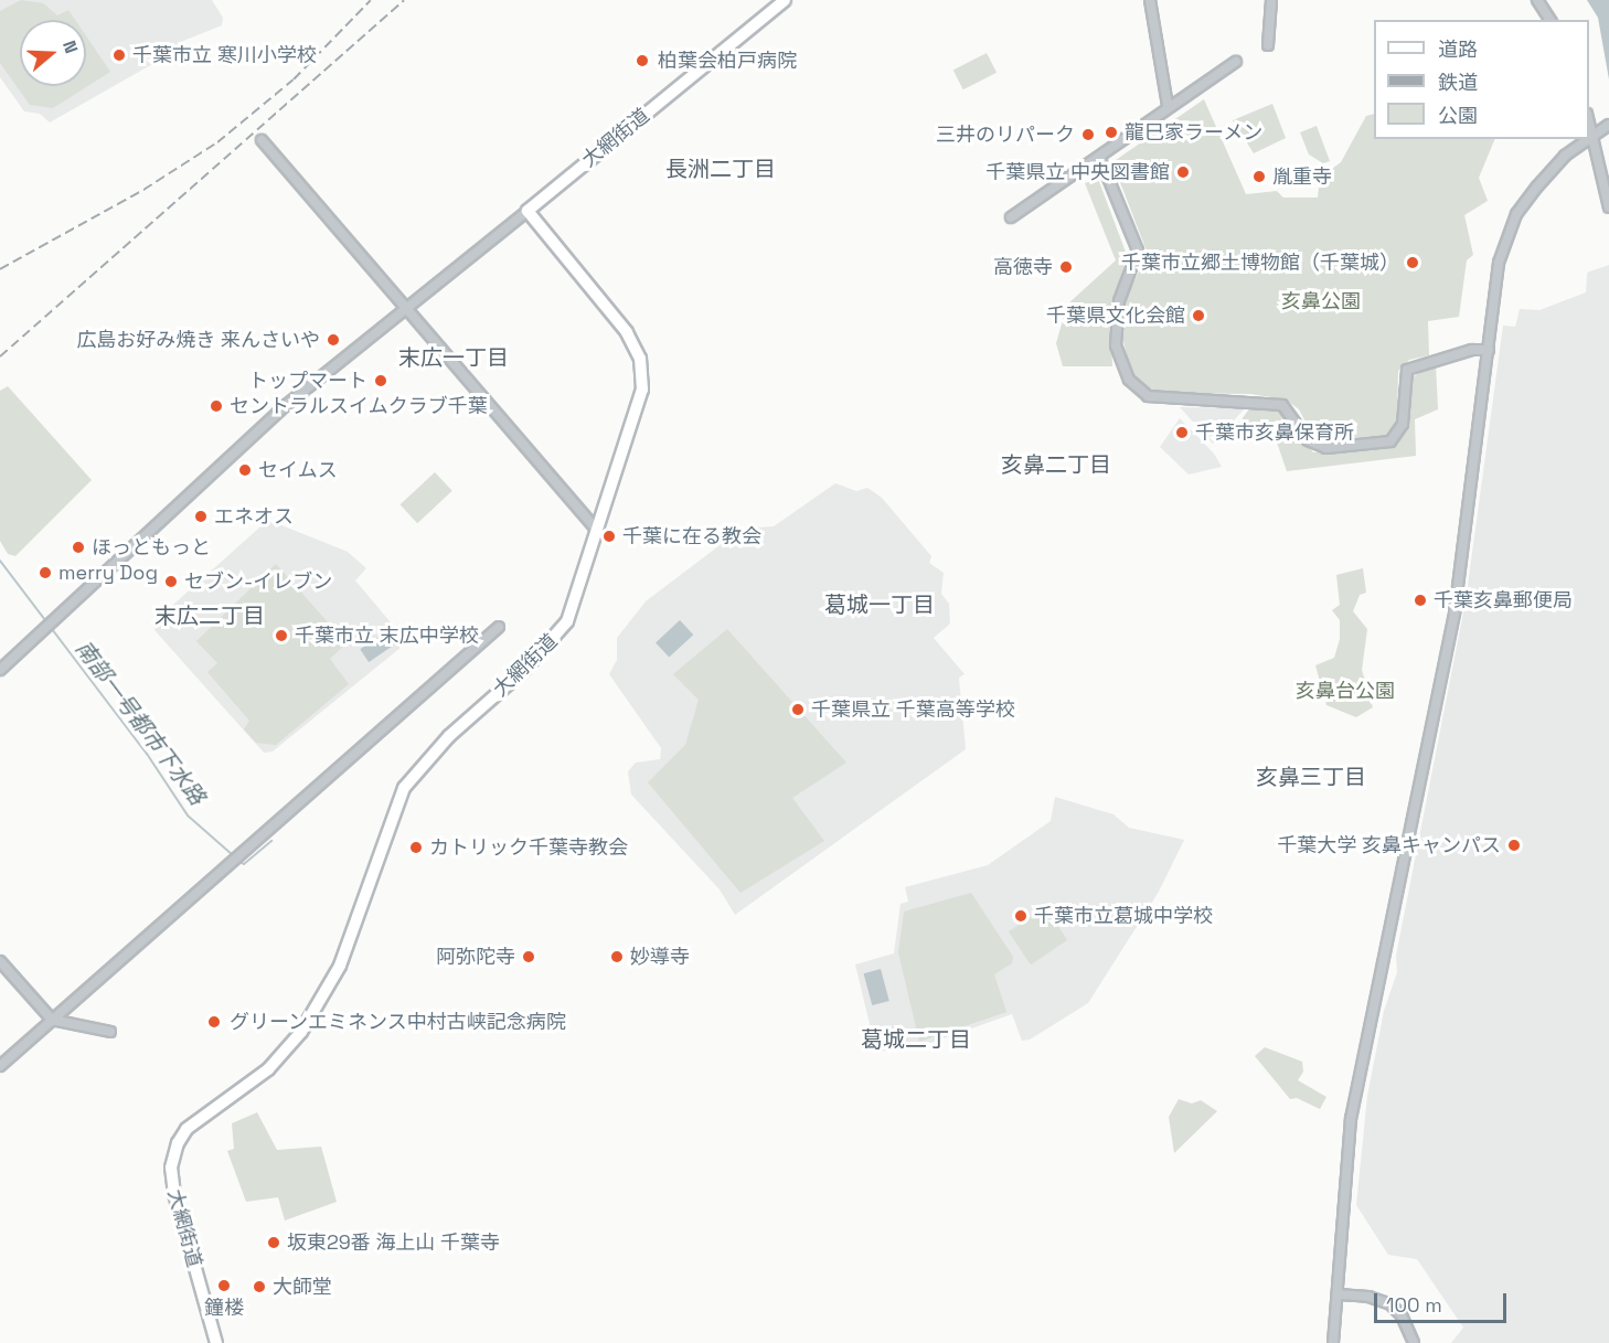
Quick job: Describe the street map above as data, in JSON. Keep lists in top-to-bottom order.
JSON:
{
  "streets": {
    "main road": ["大網街道"]
  },
  "districts": [
    "長洲二丁目",
    "末広一丁目",
    "亥鼻二丁目",
    "葛城一丁目",
    "末広二丁目",
    "亥鼻三丁目",
    "葛城二丁目"
  ],
  "water": ["南部一号都市下水路"],
  "parks": ["亥鼻公園", "亥鼻台公園"],
  "places": [
    "千葉市立 寒川小学校",
    "柏葉会柏戸病院",
    "龍巳家ラーメン",
    "三井のリパーク",
    "千葉県立 中央図書館",
    "胤重寺",
    "千葉市立郷土博物館（千葉城）",
    "高徳寺",
    "千葉県文化会館",
    "広島お好み焼き 来んさいや",
    "トップマート",
    "セントラルスイムクラブ千葉",
    "千葉市亥鼻保育所",
    "セイムス",
    "エネオス",
    "千葉に在る教会",
    "ほっともっと",
    "merry Dog",
    "セブン-イレブン",
    "千葉亥鼻郵便局",
    "千葉市立 末広中学校",
    "千葉県立 千葉高等学校",
    "千葉大学 亥鼻キャンパス",
    "カトリック千葉寺教会",
    "千葉市立葛城中学校",
    "阿弥陀寺",
    "妙導寺",
    "グリーンエミネンス中村古峡記念病院",
    "坂東29番 海上山 千葉寺",
    "鐘楼",
    "大師堂"
  ],
  "legend": ["道路", "鉄道", "公園"],
  "scale_bar": "100 m",
  "north": "right"
}
